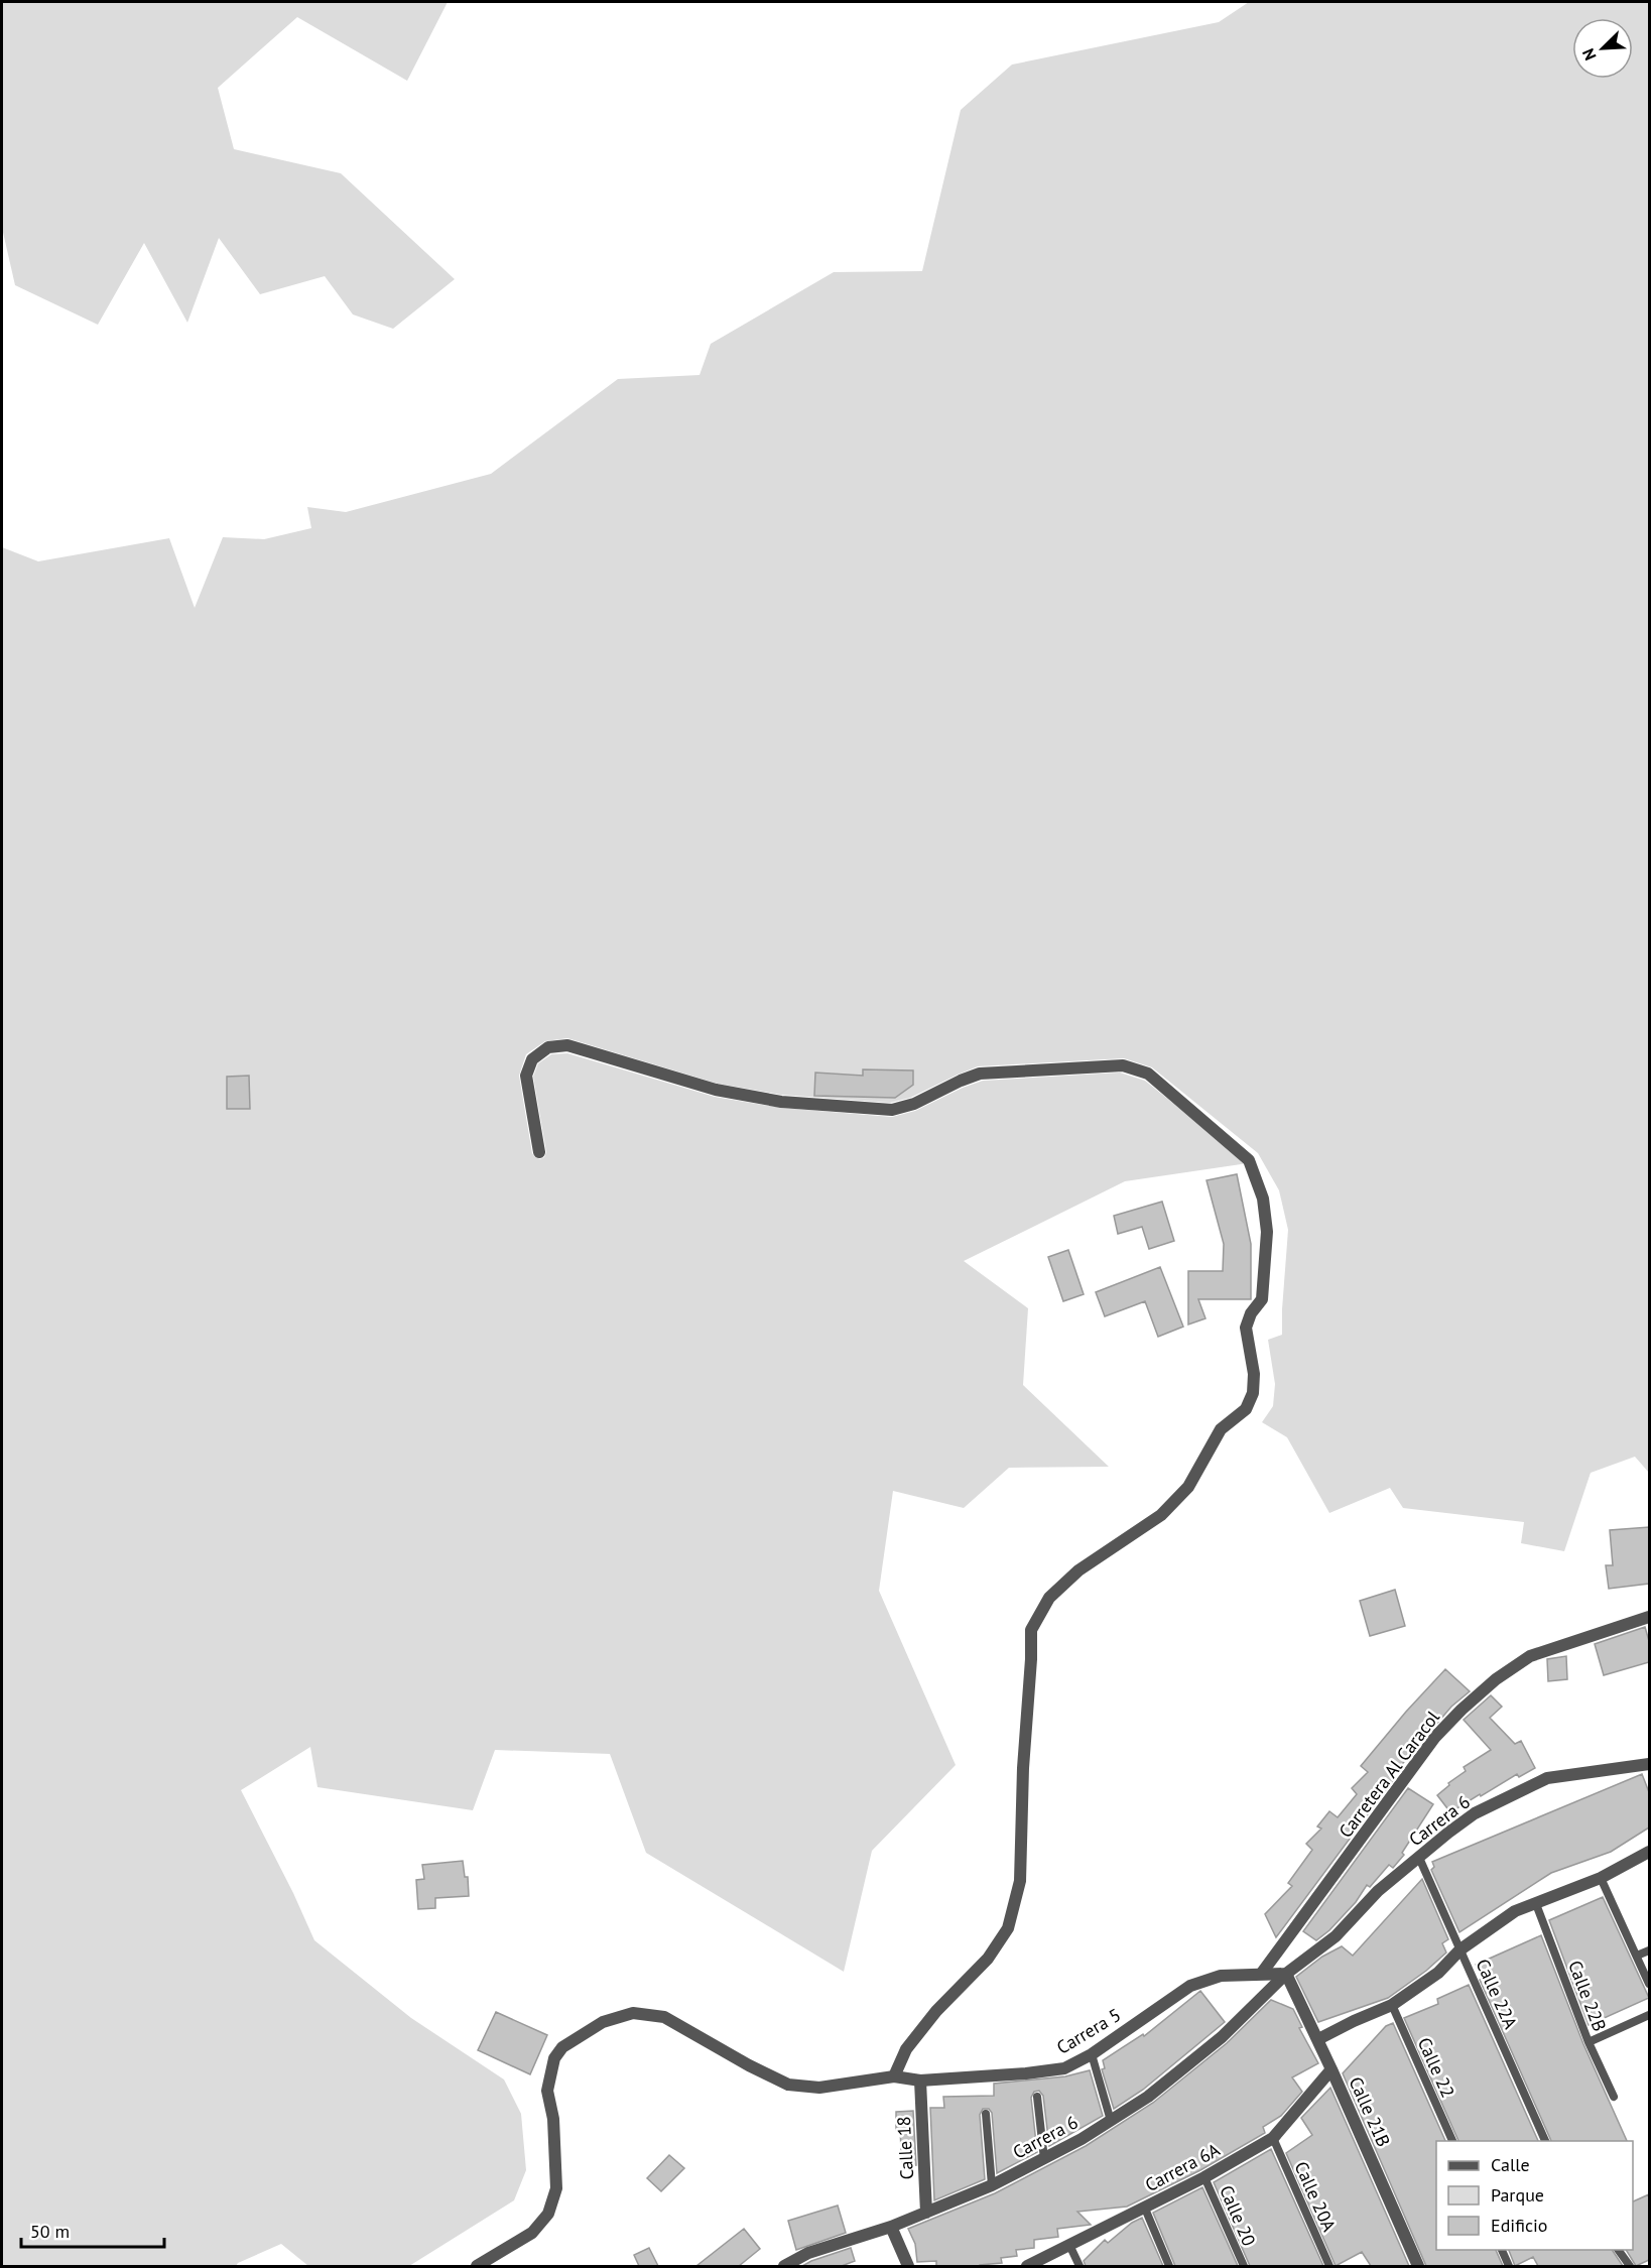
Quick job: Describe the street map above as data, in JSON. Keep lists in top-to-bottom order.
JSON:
{
  "streets": {
    "street": [
      "Carretera Al Caracol",
      "Carrera 6",
      "Carrera 5",
      "Calle 21B",
      "Calle 18",
      "Carrera 6A"
    ],
    "lane": [
      "Calle 22A",
      "Calle 22B",
      "Calle 22",
      "Calle 20A",
      "Calle 20"
    ]
  },
  "crossings": [
    ["Carretera Al Caracol", "Carrera 5"],
    ["Carrera 6", "Calle 22A"],
    ["Carrera 6", "Calle 21B"],
    ["Carrera 6", "Calle 18"],
    ["Carrera 5", "Calle 18"],
    ["Calle 21B", "Carrera 6A"],
    ["Carrera 6A", "Calle 20A"],
    ["Carrera 6A", "Calle 20"]
  ],
  "legend": ["Calle", "Parque", "Edificio"],
  "scale_bar": "50 m",
  "north": "bottom left"
}
